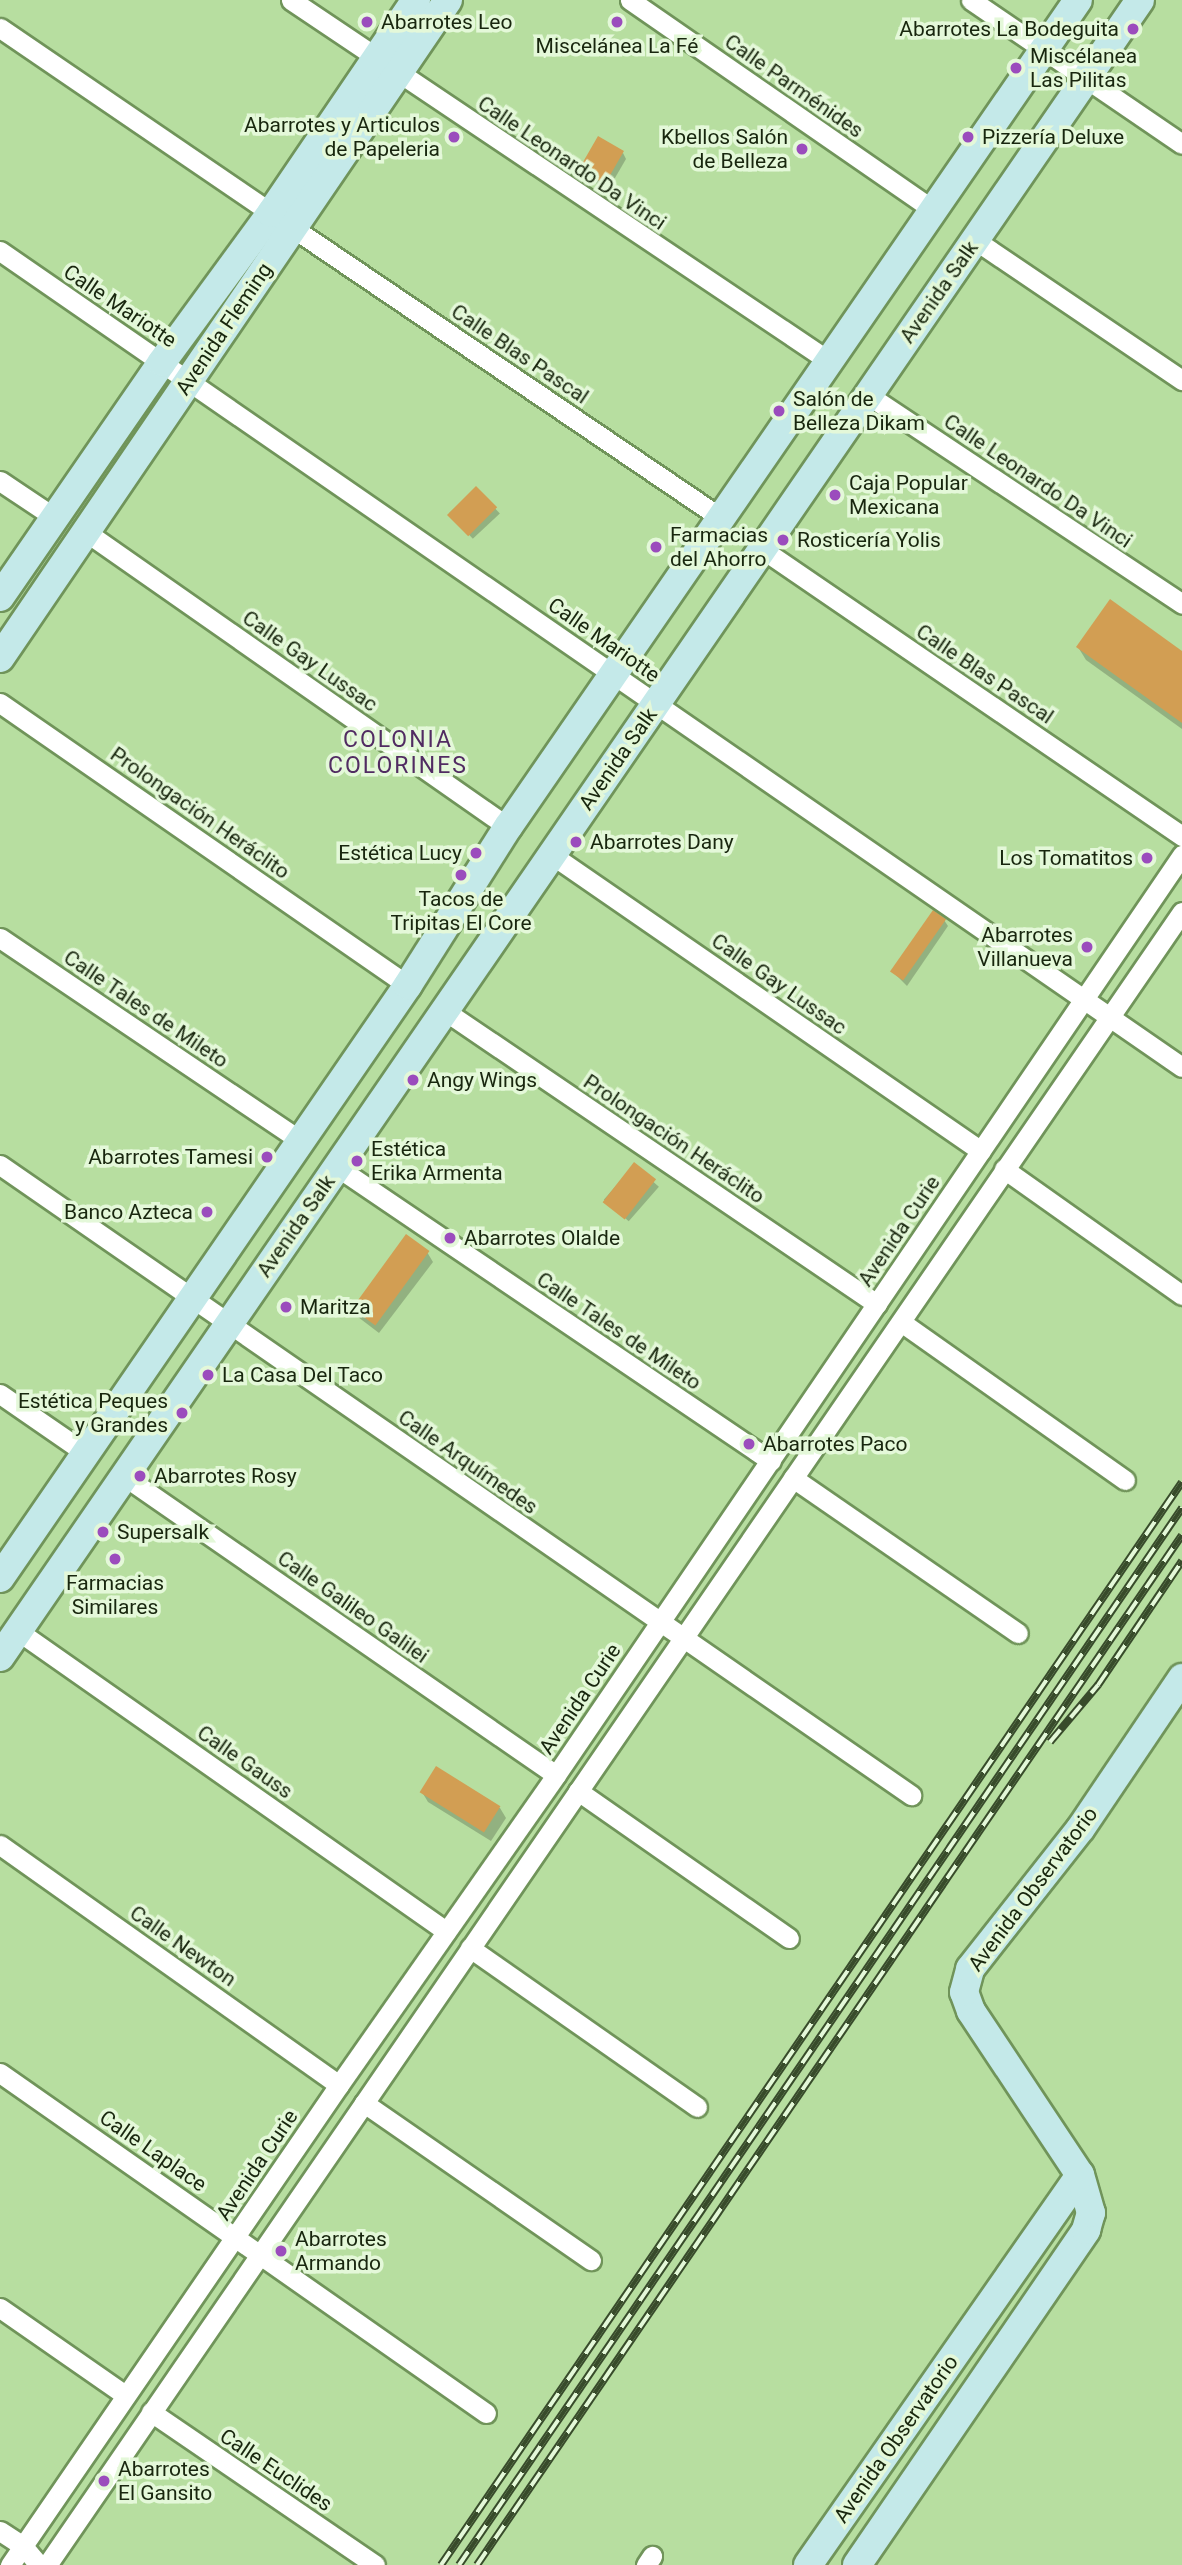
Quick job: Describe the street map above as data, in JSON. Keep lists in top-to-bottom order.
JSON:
{
  "streets": {
    "main road": ["Avenida Salk", "Avenida Fleming", "Avenida Observatorio"],
    "street": [
      "Calle Parménides",
      "Calle Leonardo Da Vinci",
      "Calle Mariotte",
      "Calle Blas Pascal",
      "Calle Gay Lussac",
      "Prolongación Heráclito",
      "Calle Tales de Mileto",
      "Avenida Curie",
      "Calle Arquímedes",
      "Calle Galileo Galilei",
      "Calle Gauss",
      "Calle Newton",
      "Calle Laplace",
      "Calle Euclides"
    ]
  },
  "crossings": [
    ["Calle Parménides", "Avenida Salk"],
    ["Calle Leonardo Da Vinci", "Avenida Salk"],
    ["Calle Leonardo Da Vinci", "Avenida Fleming"],
    ["Avenida Salk", "Calle Mariotte"],
    ["Avenida Salk", "Calle Blas Pascal"],
    ["Avenida Salk", "Calle Gay Lussac"],
    ["Avenida Salk", "Prolongación Heráclito"],
    ["Avenida Salk", "Calle Tales de Mileto"],
    ["Avenida Salk", "Calle Arquímedes"],
    ["Avenida Salk", "Calle Galileo Galilei"],
    ["Avenida Salk", "Calle Gauss"],
    ["Calle Mariotte", "Avenida Fleming"],
    ["Calle Mariotte", "Avenida Curie"],
    ["Avenida Fleming", "Calle Blas Pascal"],
    ["Avenida Fleming", "Calle Gay Lussac"],
    ["Calle Gay Lussac", "Avenida Curie"],
    ["Prolongación Heráclito", "Avenida Curie"],
    ["Calle Tales de Mileto", "Avenida Curie"],
    ["Avenida Curie", "Calle Arquímedes"],
    ["Avenida Curie", "Calle Galileo Galilei"],
    ["Avenida Curie", "Calle Gauss"],
    ["Avenida Curie", "Calle Newton"],
    ["Avenida Curie", "Calle Laplace"]
  ],
  "districts": ["COLONIA COLORINES"],
  "places": [
    "Abarrotes Leo",
    "Miscelánea La Fé",
    "Abarrotes La Bodeguita",
    "Miscélanea Las Pilitas",
    "Abarrotes y Articulos de Papeleria",
    "Pizzería Deluxe",
    "Kbellos Salón de Belleza",
    "Salón de Belleza Dikam",
    "Caja Popular Mexicana",
    "Rosticería Yolis",
    "Farmacias del Ahorro",
    "Abarrotes Dany",
    "Estética Lucy",
    "Los Tomatitos",
    "Tacos de Tripitas El Core",
    "Abarrotes Villanueva",
    "Angy Wings",
    "Abarrotes Tamesi",
    "Estética Erika Armenta",
    "Banco Azteca",
    "Abarrotes Olalde",
    "Maritza",
    "La Casa Del Taco",
    "Estética Peques y Grandes",
    "Abarrotes Paco",
    "Abarrotes Rosy",
    "Supersalk",
    "Farmacias Similares",
    "Abarrotes Armando",
    "Abarrotes El Gansito"
  ]
}
